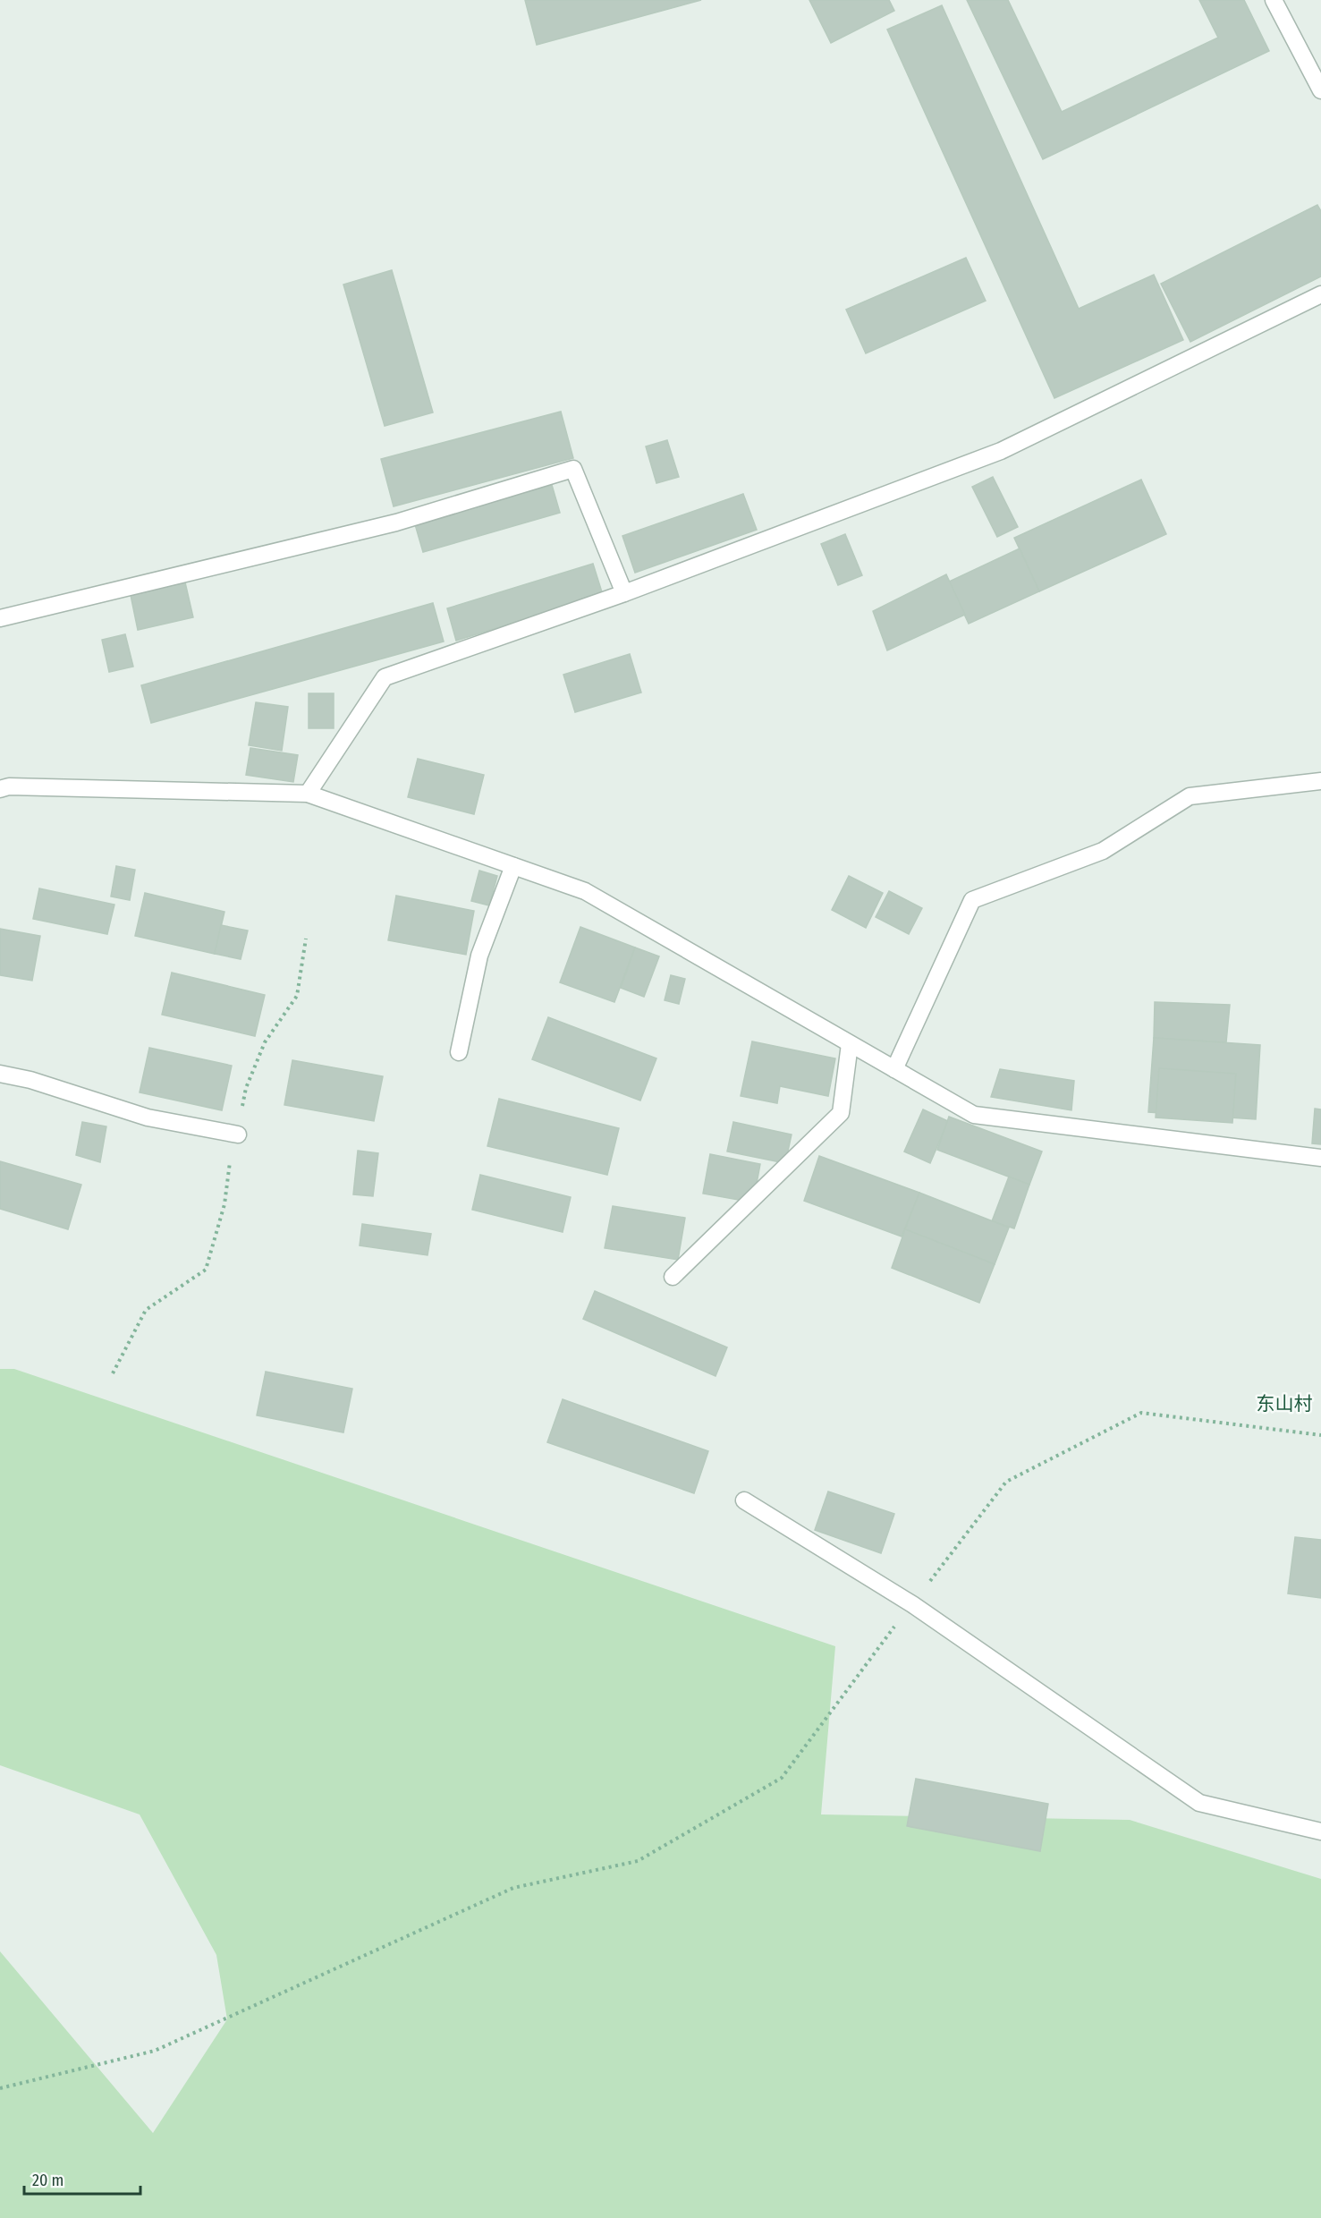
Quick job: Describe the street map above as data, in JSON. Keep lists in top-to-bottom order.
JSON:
{
  "districts": ["东山村"],
  "scale_bar": "20 m"
}
